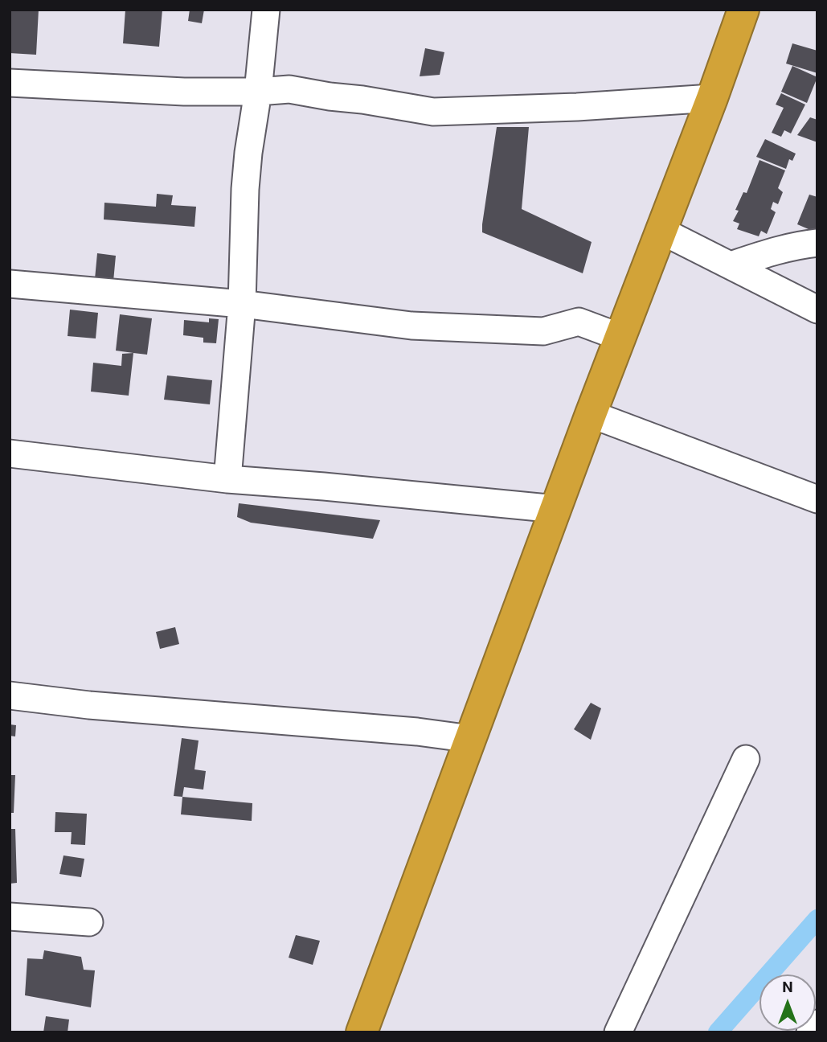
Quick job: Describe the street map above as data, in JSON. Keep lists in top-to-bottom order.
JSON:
{
  "north": "top"
}
